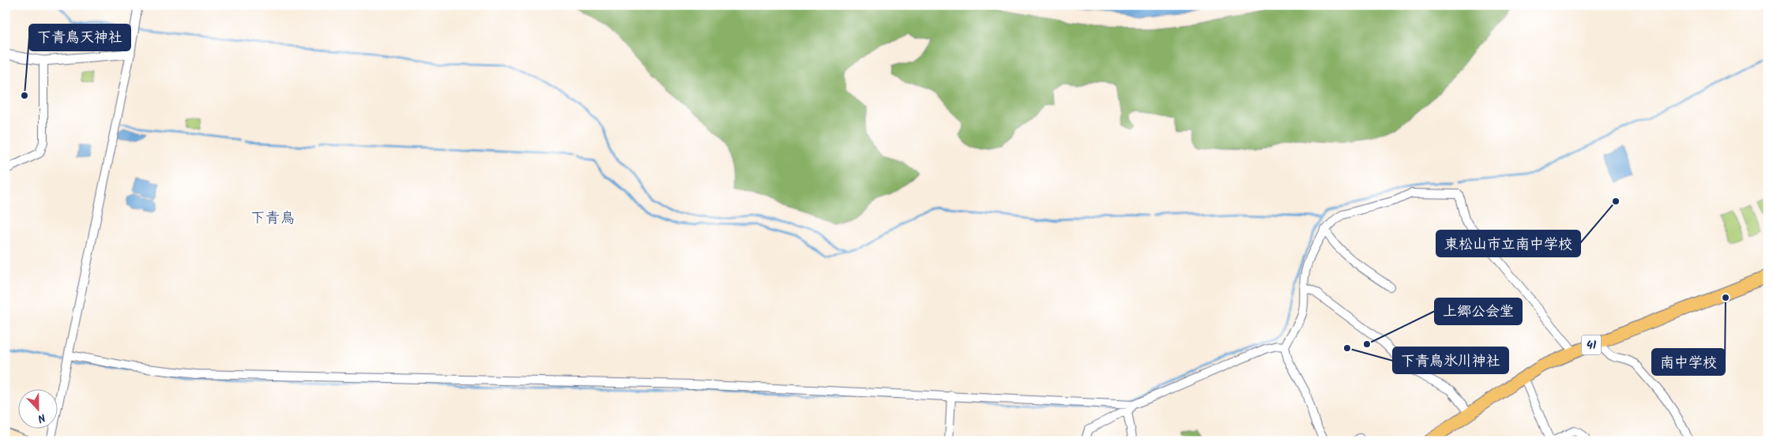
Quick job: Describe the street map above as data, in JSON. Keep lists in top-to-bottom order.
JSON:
{
  "streets": {
    "main road": ["41"]
  },
  "districts": ["下青鳥"],
  "places": [
    "下青鳥天神社",
    "東松山市立南中学校",
    "南中学校",
    "上郷公会堂",
    "下青鳥氷川神社"
  ],
  "north": "bottom"
}
